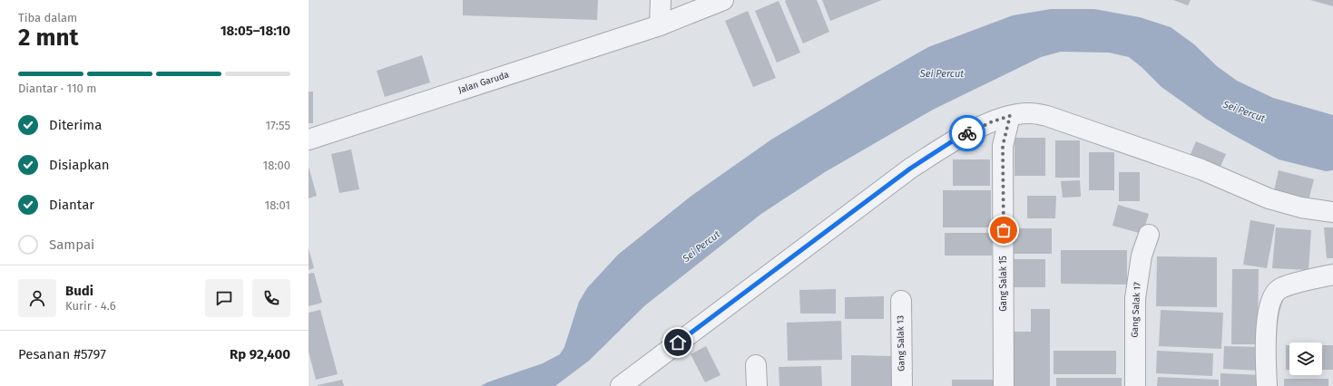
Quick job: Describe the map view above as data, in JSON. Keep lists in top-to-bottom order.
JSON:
{
  "streets": {
    "street": [
      "Jalan Garuda",
      "Gang Salak 15",
      "Gang Salak 17",
      "Gang Salak 13"
    ]
  },
  "water": ["Sei Percut"],
  "page": {
    "heading": ["2 mnt", "Tiba dalam", "18:05–18:10"],
    "panel": [
      "Budi",
      "Kurir · 4.6",
      "Pesanan #5797",
      "Rp 92,400"
    ],
    "bar": "Diantar · 110 m",
    "list": [
      ["Diterima", "17:55"],
      ["Disiapkan", "18:00"],
      ["Diantar", "18:01"],
      "Sampai"
    ]
  }
}
